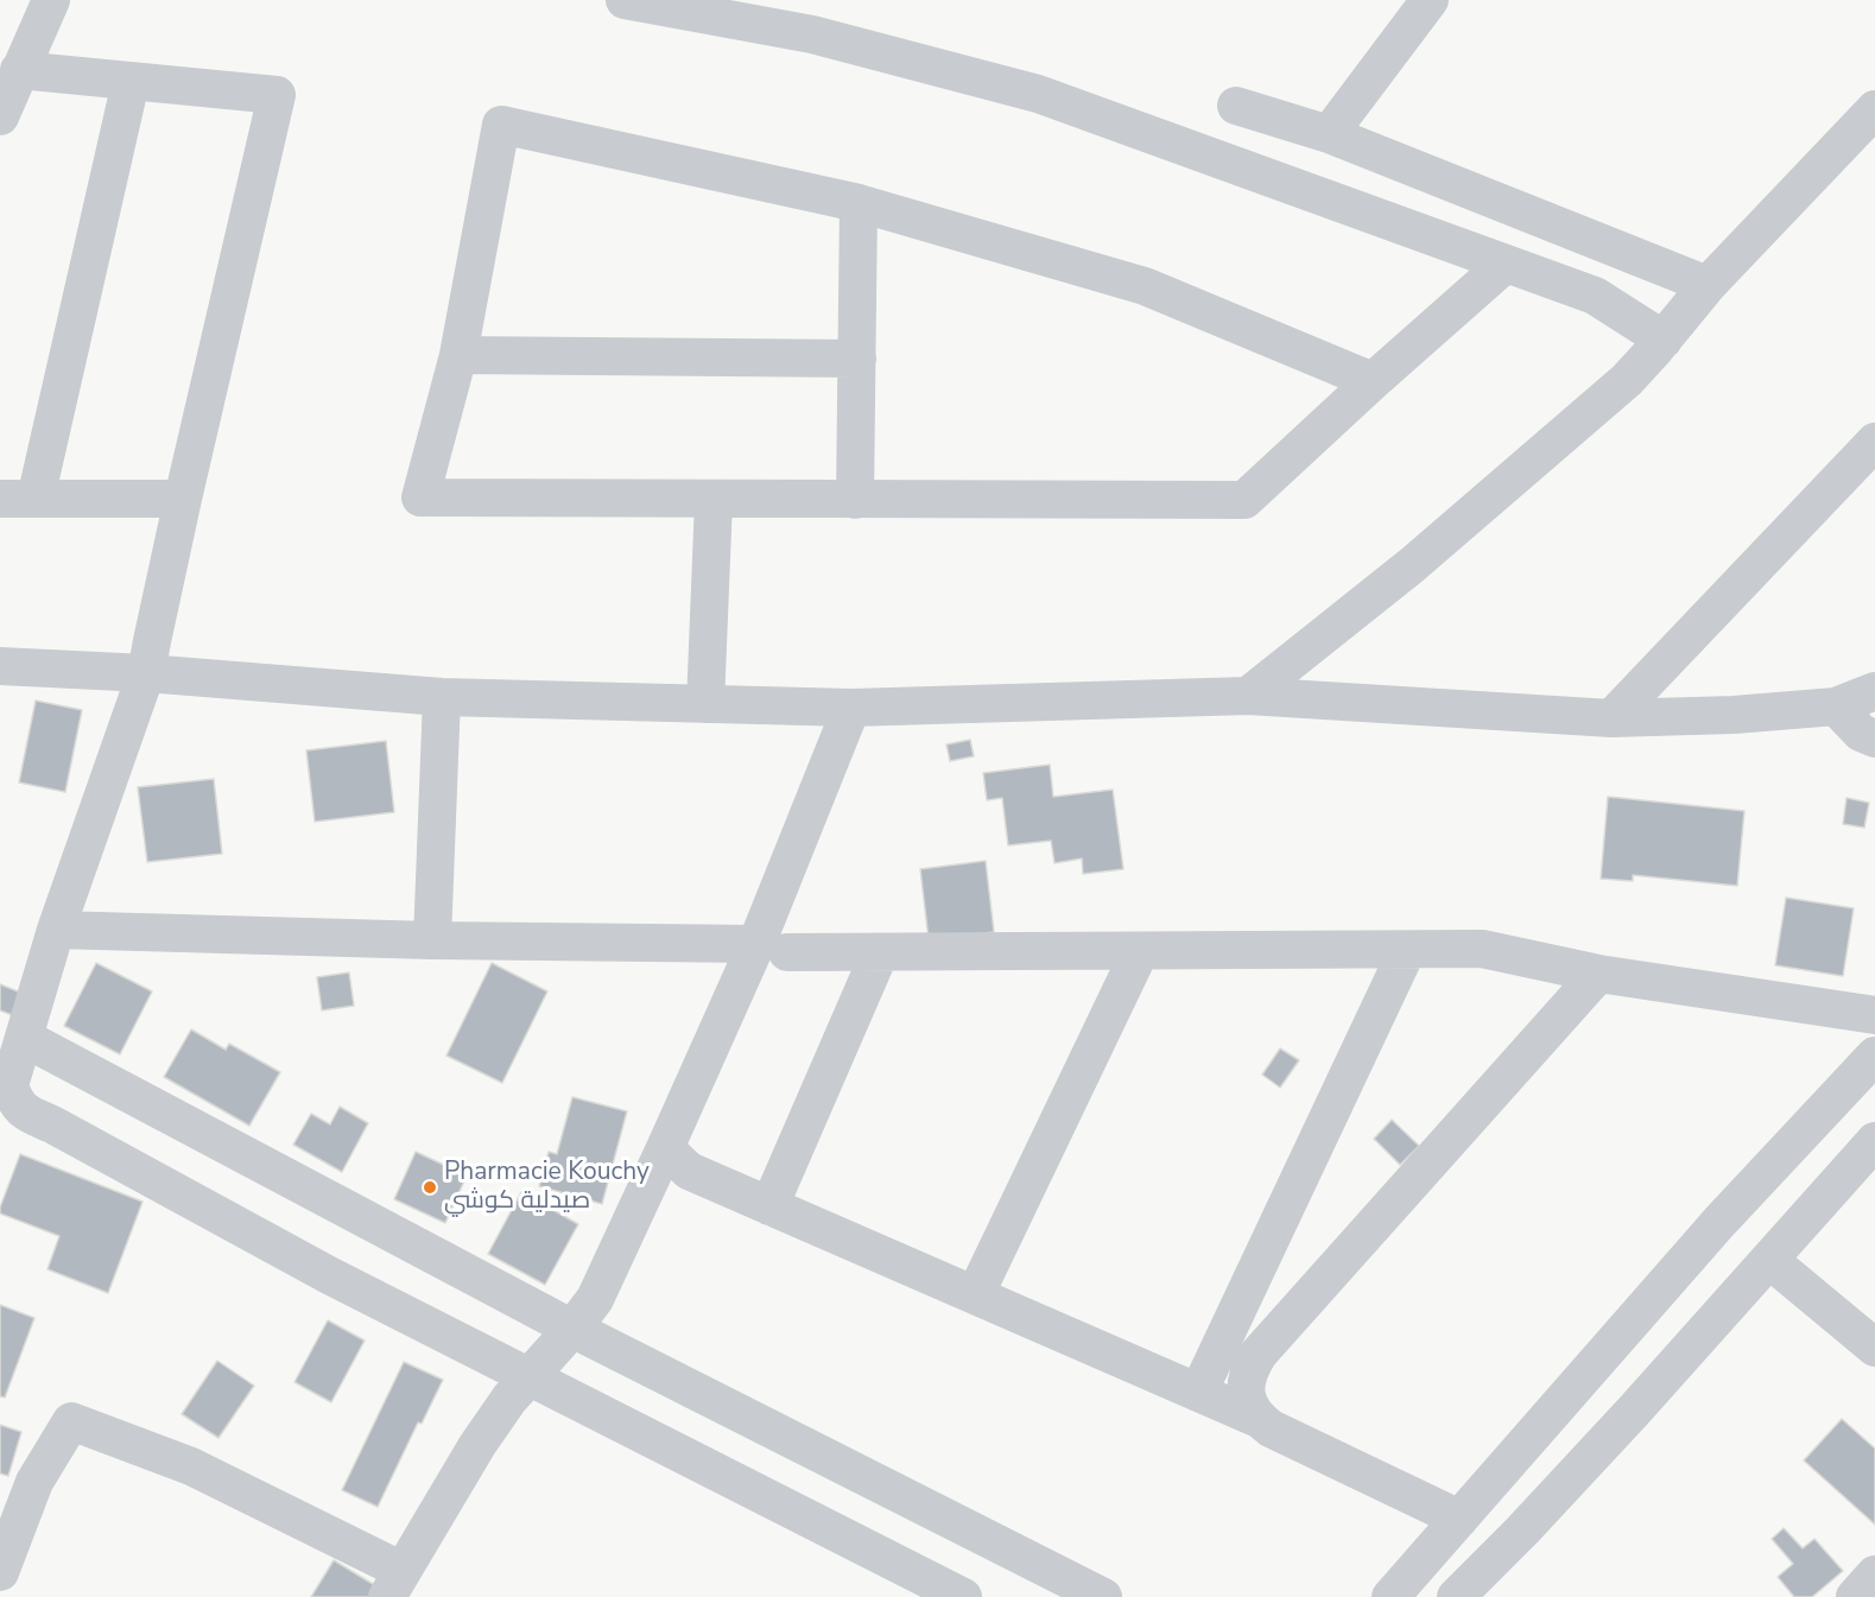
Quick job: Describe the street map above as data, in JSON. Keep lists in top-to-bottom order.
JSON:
{
  "places": ["Pharmacie Kouchy صيدلية كوشي"]
}
